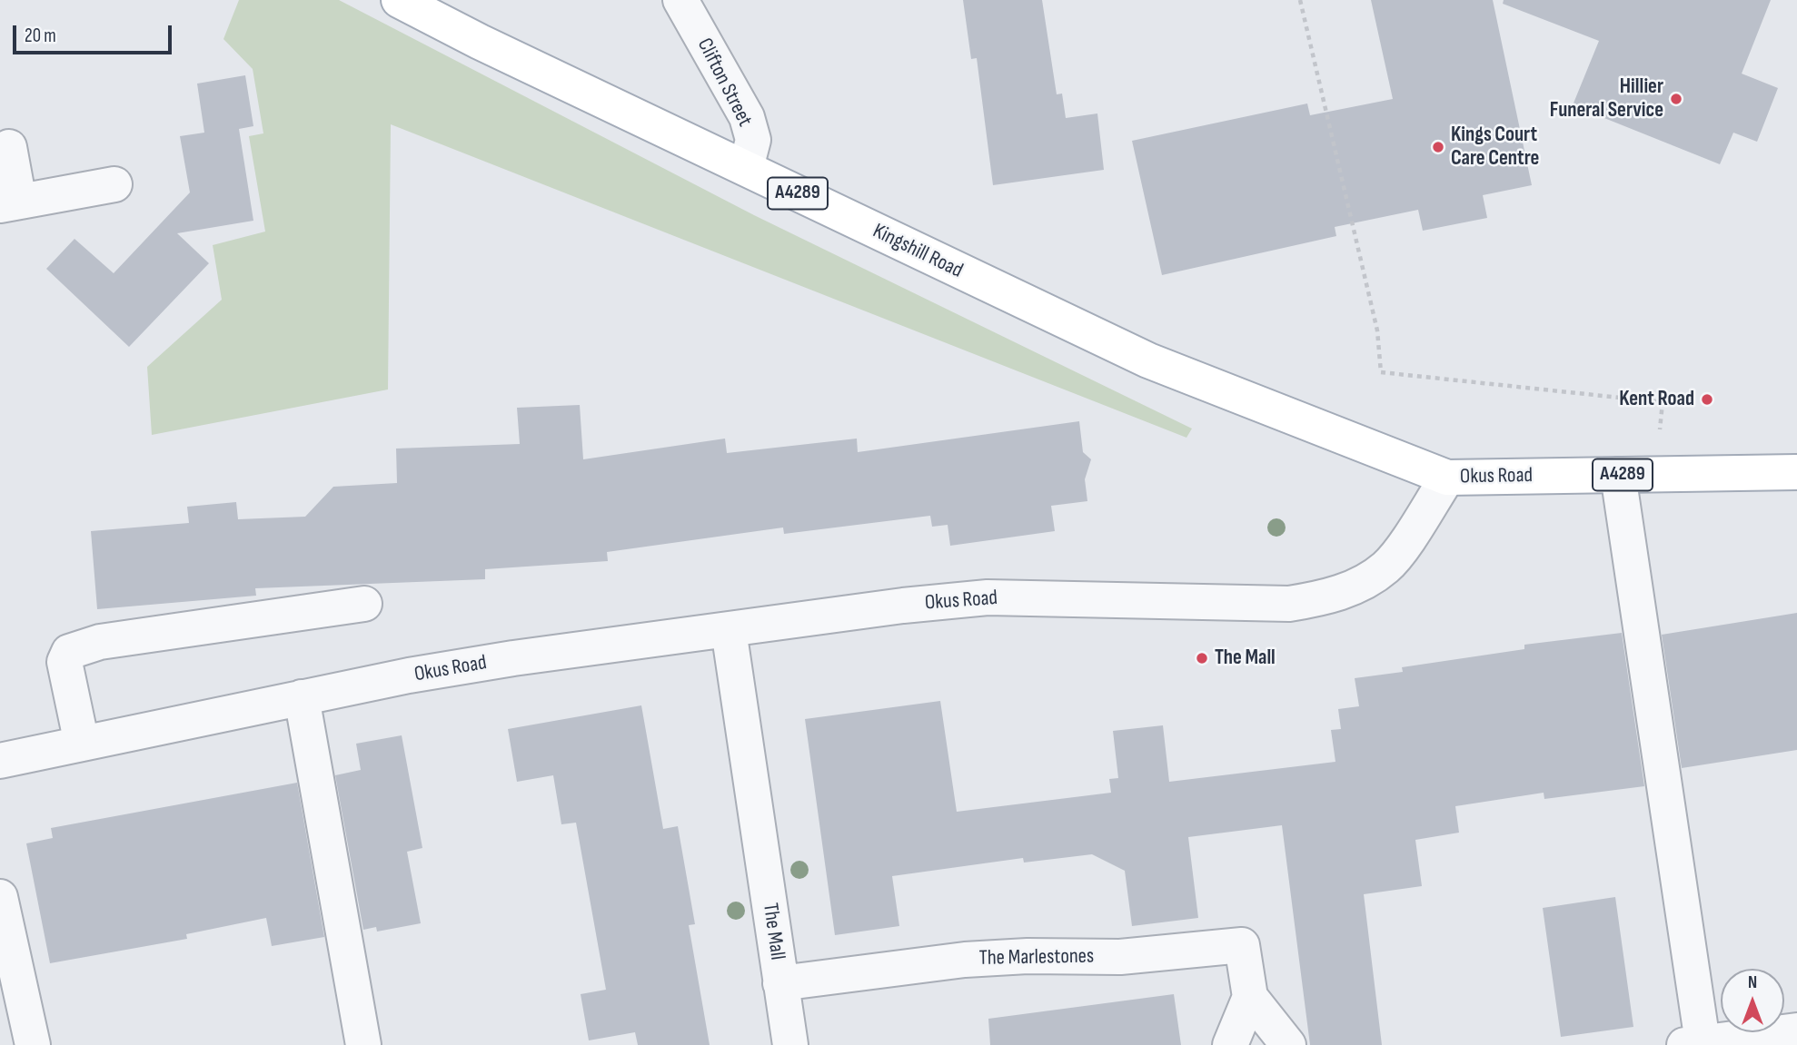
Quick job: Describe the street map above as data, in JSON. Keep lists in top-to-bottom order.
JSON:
{
  "streets": {
    "main road": ["A4289", "Kingshill Road", "Okus Road"],
    "street": ["Clifton Street", "The Mall", "The Marlestones"]
  },
  "crossings": [
    ["Clifton Street", "Kingshill Road"],
    ["Kingshill Road", "Okus Road"],
    ["Okus Road", "The Mall"],
    ["The Mall", "The Marlestones"]
  ],
  "places": [
    "Hillier Funeral Service",
    "Kings Court Care Centre",
    "Kent Road",
    "The Mall"
  ],
  "scale_bar": "20 m",
  "north": "top"
}
